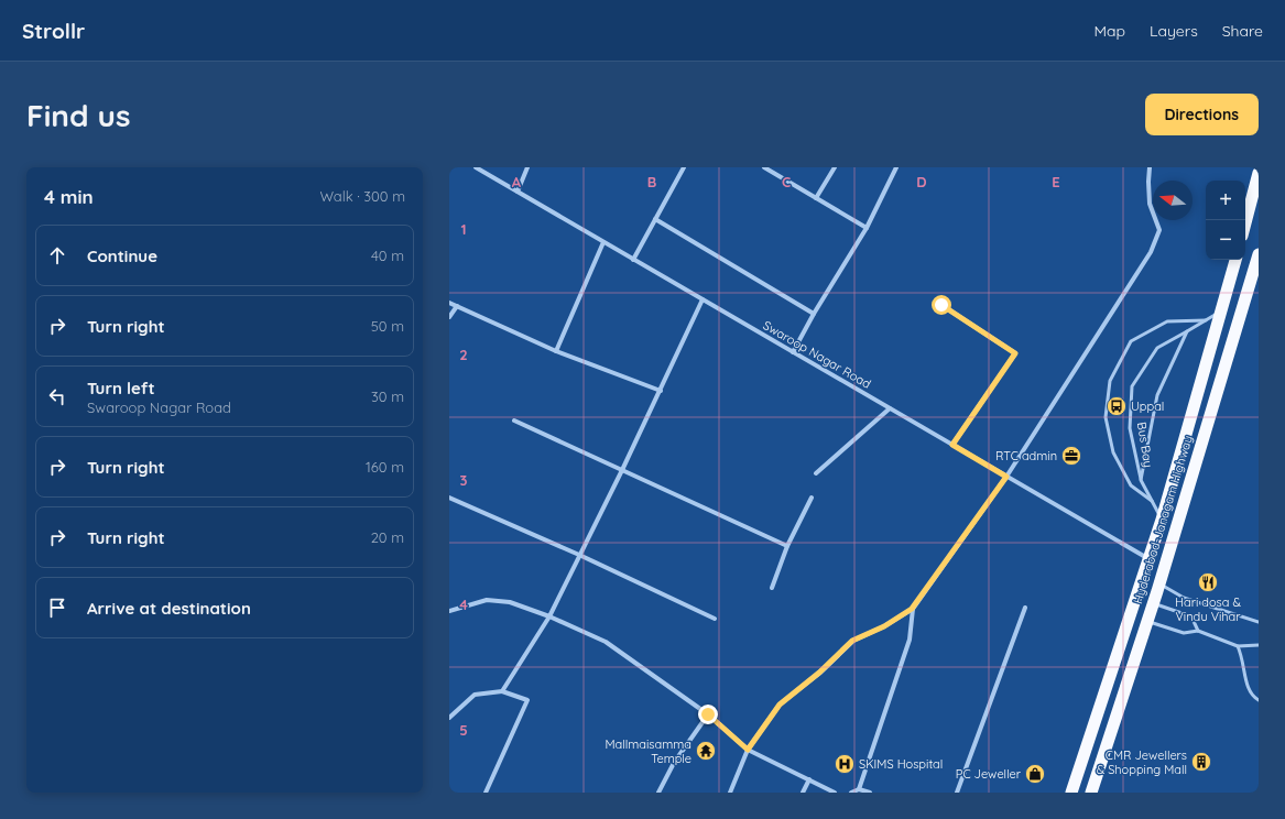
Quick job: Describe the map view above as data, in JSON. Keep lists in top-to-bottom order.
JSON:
{
  "streets": {
    "highway": ["Hyderabad-Janagam Highway"],
    "street": ["Swaroop Nagar Road"],
    "lane": ["Bus Bay"]
  },
  "crossings": [
    ["Swaroop Nagar Road", "Hyderabad-Janagam Highway"],
    ["Bus Bay", "Hyderabad-Janagam Highway"]
  ],
  "places": {
    "bus stop": ["Uppal"],
    "office": ["RTC admin"],
    "restaurant": ["Hari dosa & Vindu Vihar"],
    "temple": ["Mallmaisamma Temple"],
    "building": ["CMR Jewellers & Shopping Mall"],
    "hospital": ["SKIMS Hospital"],
    "shop": ["PC Jeweller"]
  },
  "north": "left",
  "page": {
    "header": "Strollr",
    "nav": ["Map", "Layers", "Share"],
    "buttons": "Directions",
    "title": "Find us",
    "heading": ["4 min", "Walk · 300 m"],
    "map_buttons": ["+", "−"],
    "list": [
      ["Continue", "40 m"],
      ["Turn right", "50 m"],
      ["Turn left", "Swaroop Nagar Road", "30 m"],
      ["Turn right", "160 m"],
      ["Turn right", "20 m"],
      "Arrive at destination"
    ]
  },
  "grid": {
    "columns": [
      "A",
      "B",
      "C",
      "D",
      "E"
    ],
    "rows": [
      "1",
      "2",
      "3",
      "4",
      "5"
    ]
  }
}
